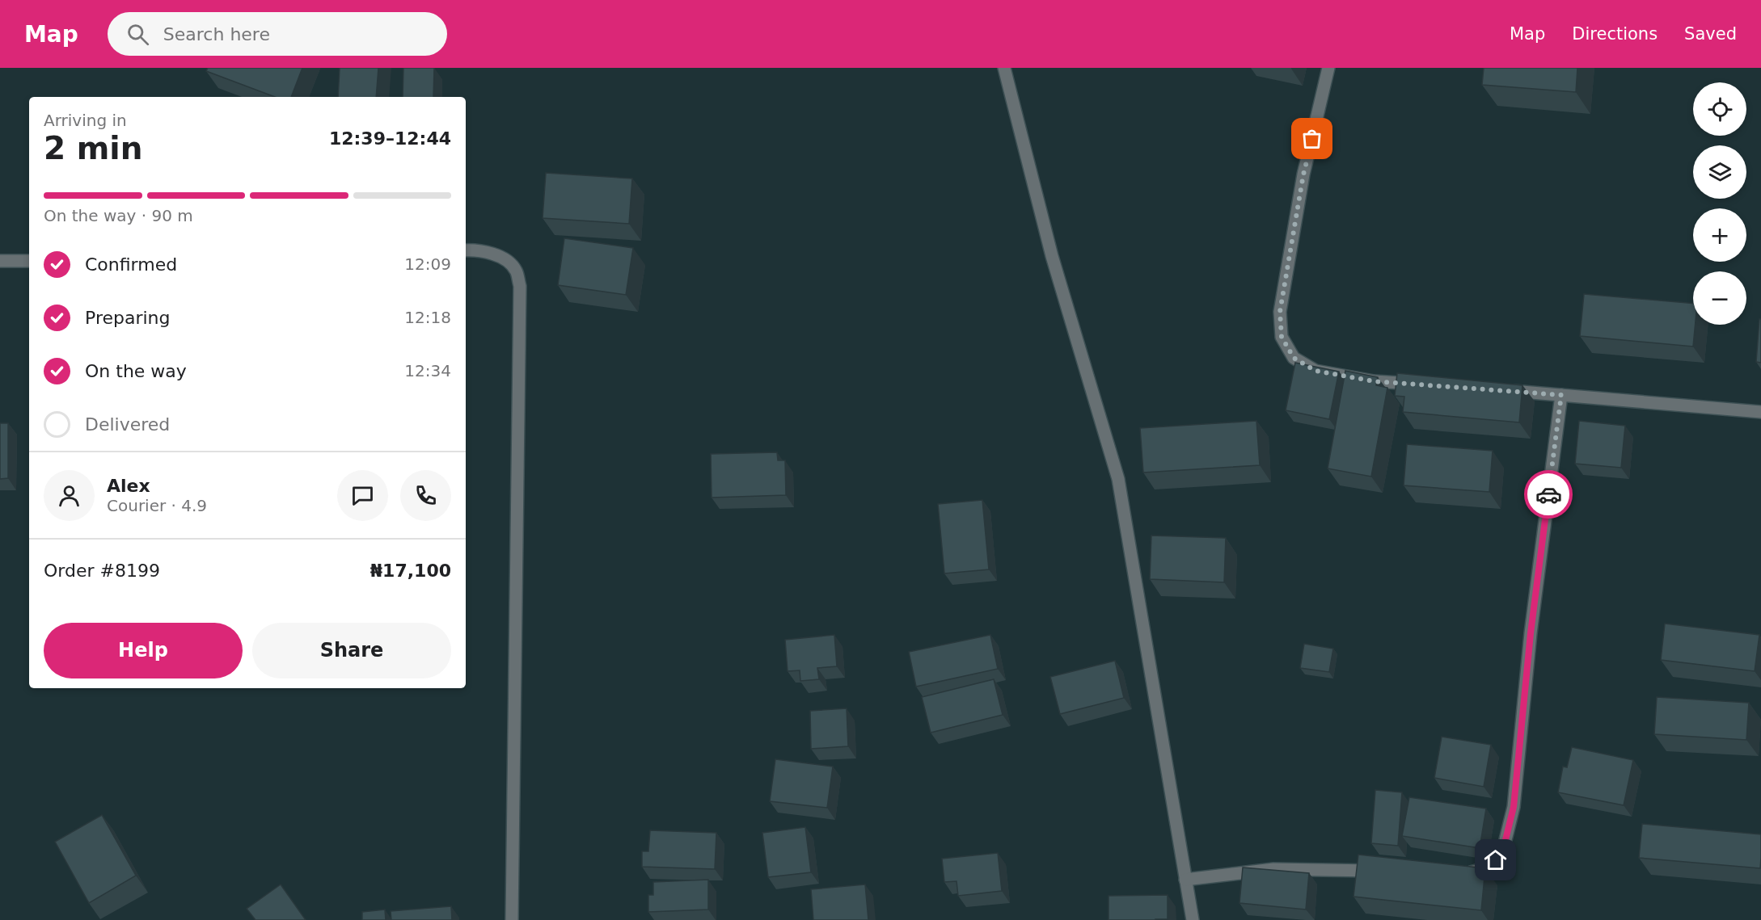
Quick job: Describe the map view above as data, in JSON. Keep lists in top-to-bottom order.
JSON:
{
  "page": {
    "header": "Map",
    "search": "Search here",
    "nav": ["Map", "Directions", "Saved"],
    "map_buttons": ["+", "−"],
    "heading": ["2 min", "Arriving in", "12:39–12:44"],
    "panel": [
      "Alex",
      "Courier · 4.9",
      "Order #8199",
      "₦17,100"
    ],
    "bar": "On the way · 90 m",
    "list": [
      ["Confirmed", "12:09"],
      ["Preparing", "12:18"],
      ["On the way", "12:34"],
      "Delivered"
    ],
    "buttons": ["Help", "Share"]
  }
}
